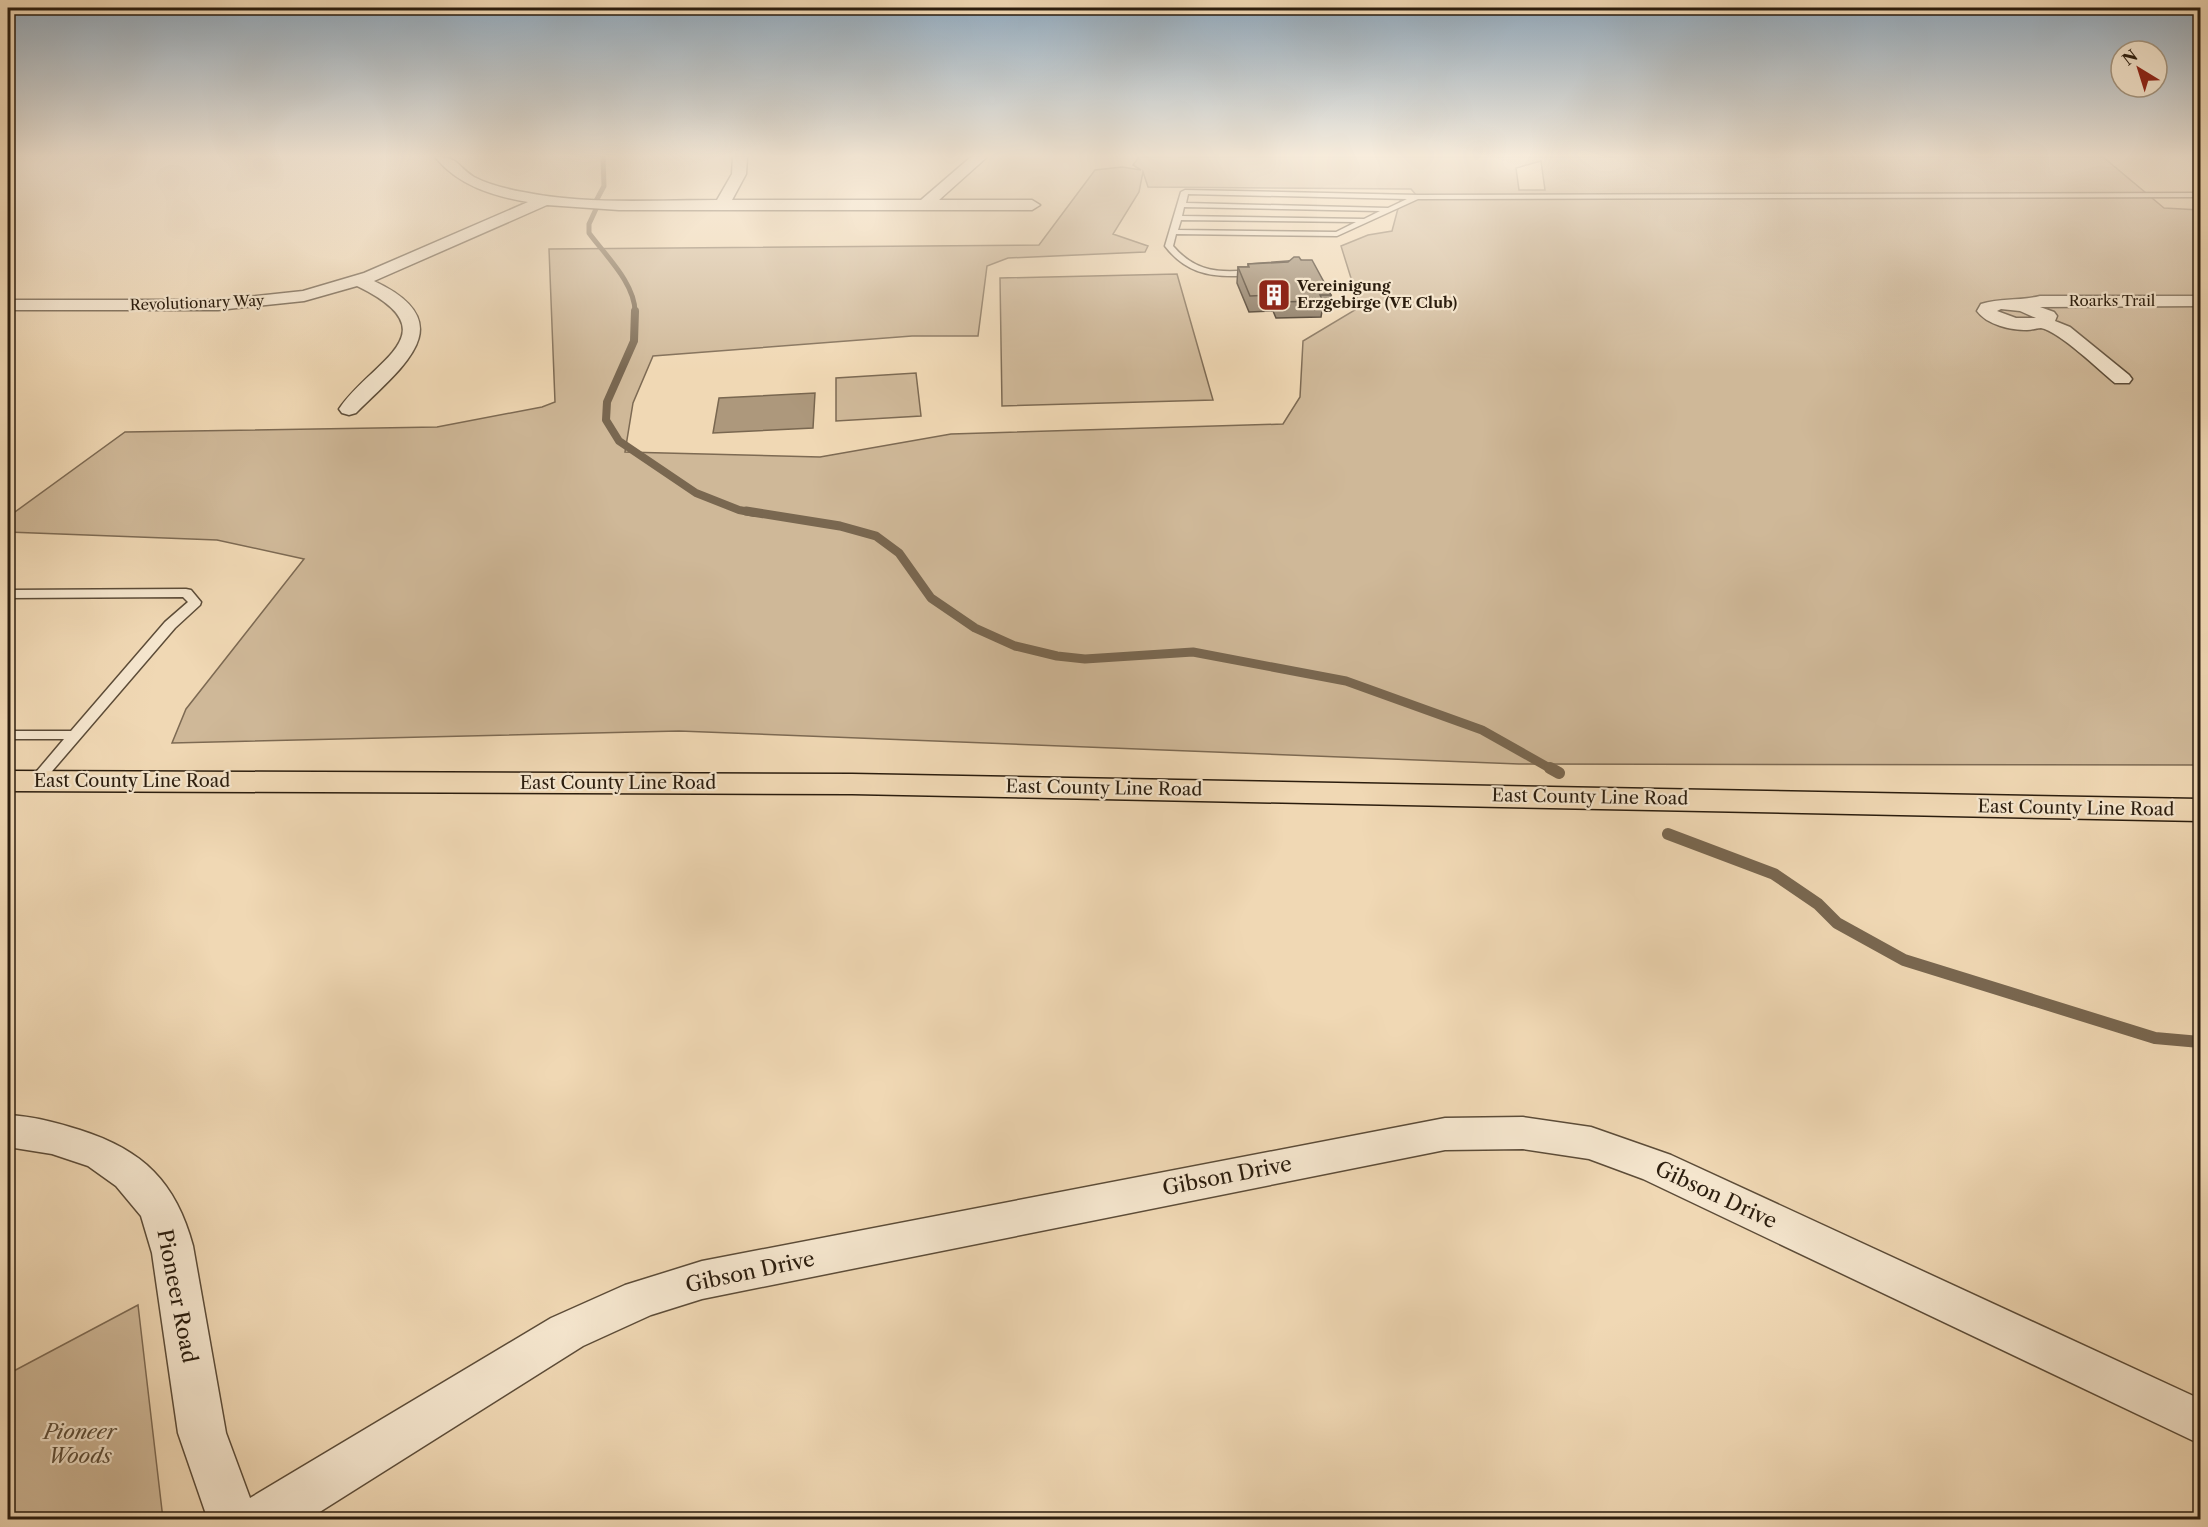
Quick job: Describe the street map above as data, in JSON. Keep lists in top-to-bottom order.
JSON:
{
  "streets": {
    "main road": ["East County Line Road"],
    "street": [
      "Roarks Trail",
      "Revolutionary Way",
      "Gibson Drive",
      "Pioneer Road"
    ]
  },
  "parks": ["Pioneer Woods"],
  "places": {
    "building": ["Vereinigung Erzgebirge (VE Club)"]
  },
  "north": "top left"
}
